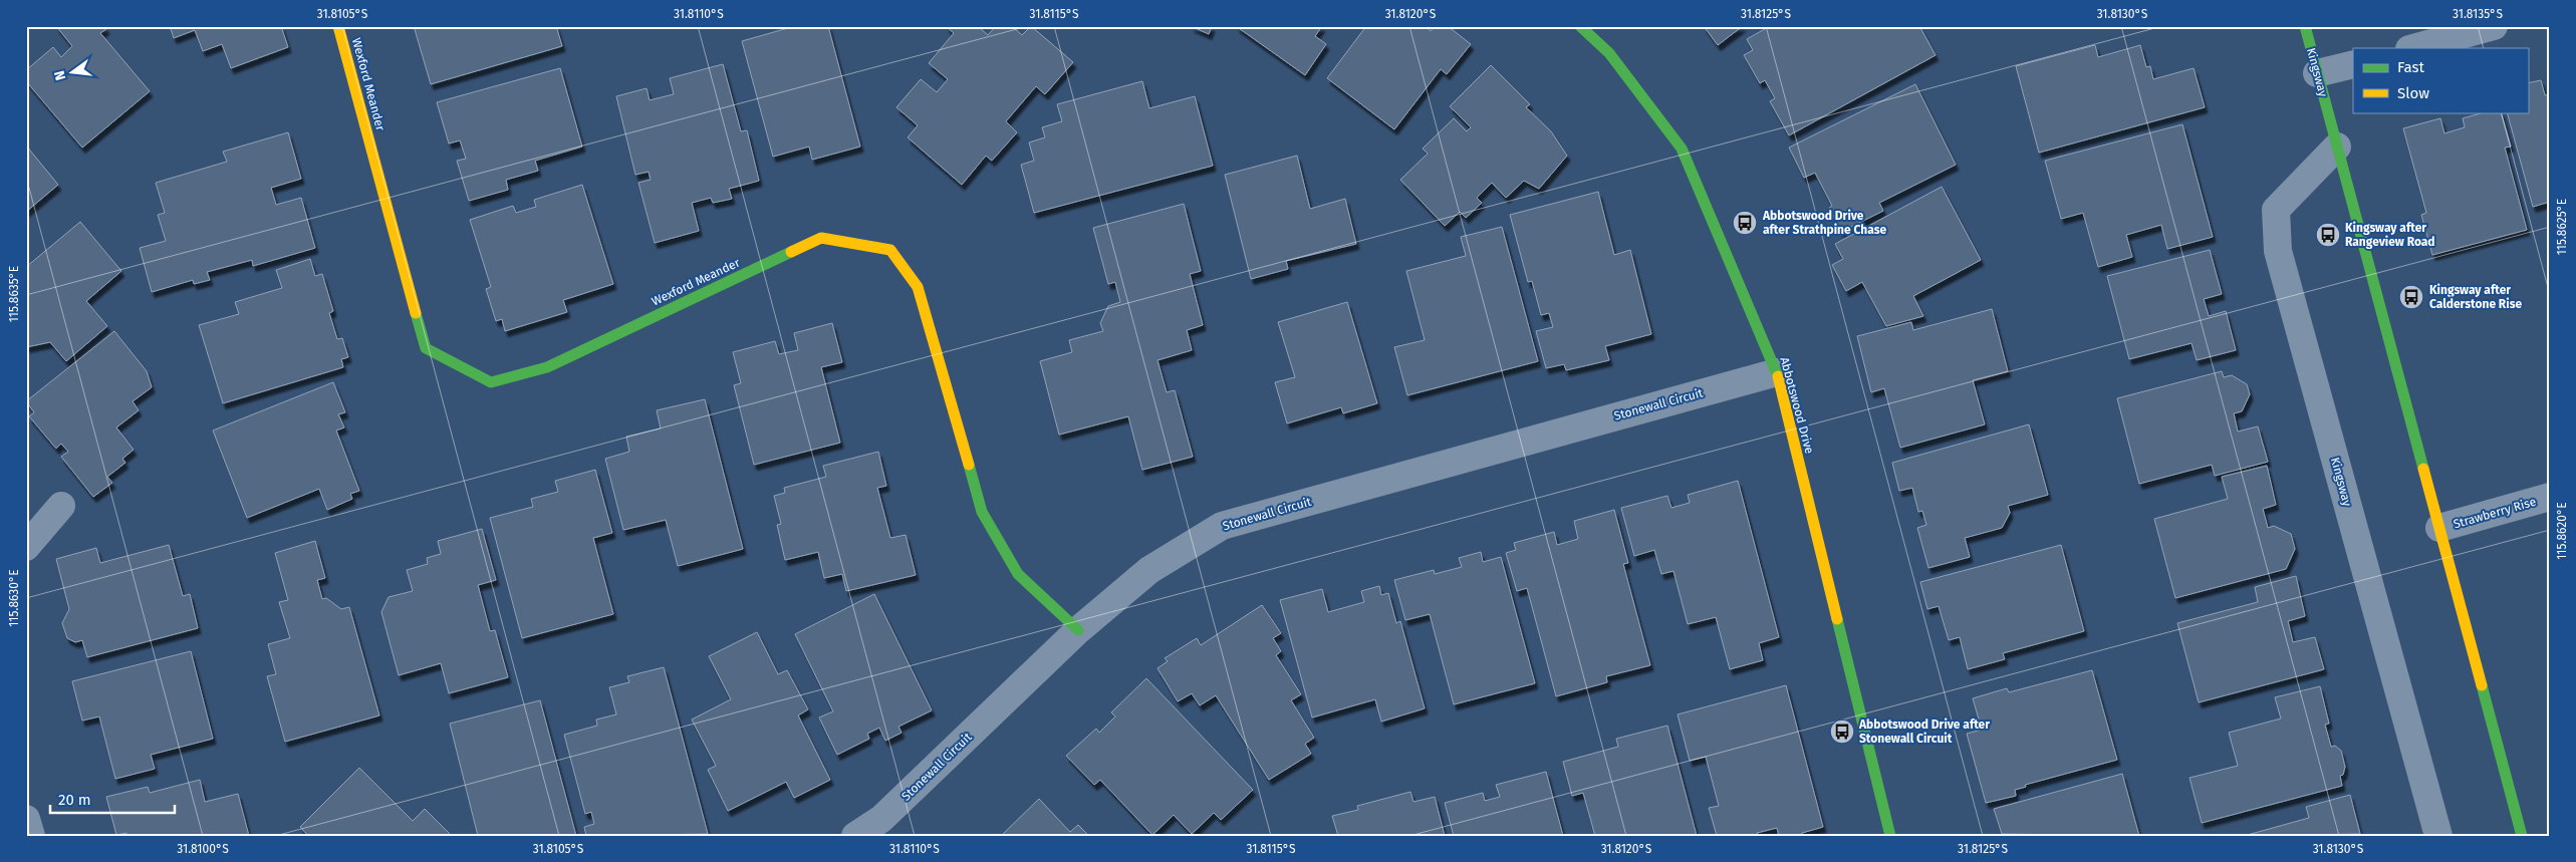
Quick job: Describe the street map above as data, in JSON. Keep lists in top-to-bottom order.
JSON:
{
  "streets": {
    "street": [
      "Kingsway",
      "Wexford Meander",
      "Stonewall Circuit",
      "Abbotswood Drive",
      "Strawberry Rise"
    ]
  },
  "crossings": [
    ["Kingsway", "Strawberry Rise"],
    ["Wexford Meander", "Stonewall Circuit"],
    ["Stonewall Circuit", "Abbotswood Drive"]
  ],
  "places": {
    "bus stop": [
      "Abbotswood Drive after Strathpine Chase",
      "Kingsway after Rangeview Road",
      "Kingsway after Calderstone Rise",
      "Abbotswood Drive after Stonewall Circuit"
    ]
  },
  "legend": ["Fast", "Slow"],
  "scale_bar": "20 m",
  "north": "left",
  "coordinates": [
    "31.8105°S",
    "31.8110°S",
    "31.8115°S",
    "31.8120°S",
    "31.8125°S",
    "31.8130°S",
    "31.8135°S",
    "115.8625°E",
    "115.8635°E",
    "115.8620°E",
    "115.8630°E",
    "31.8100°S"
  ]
}
